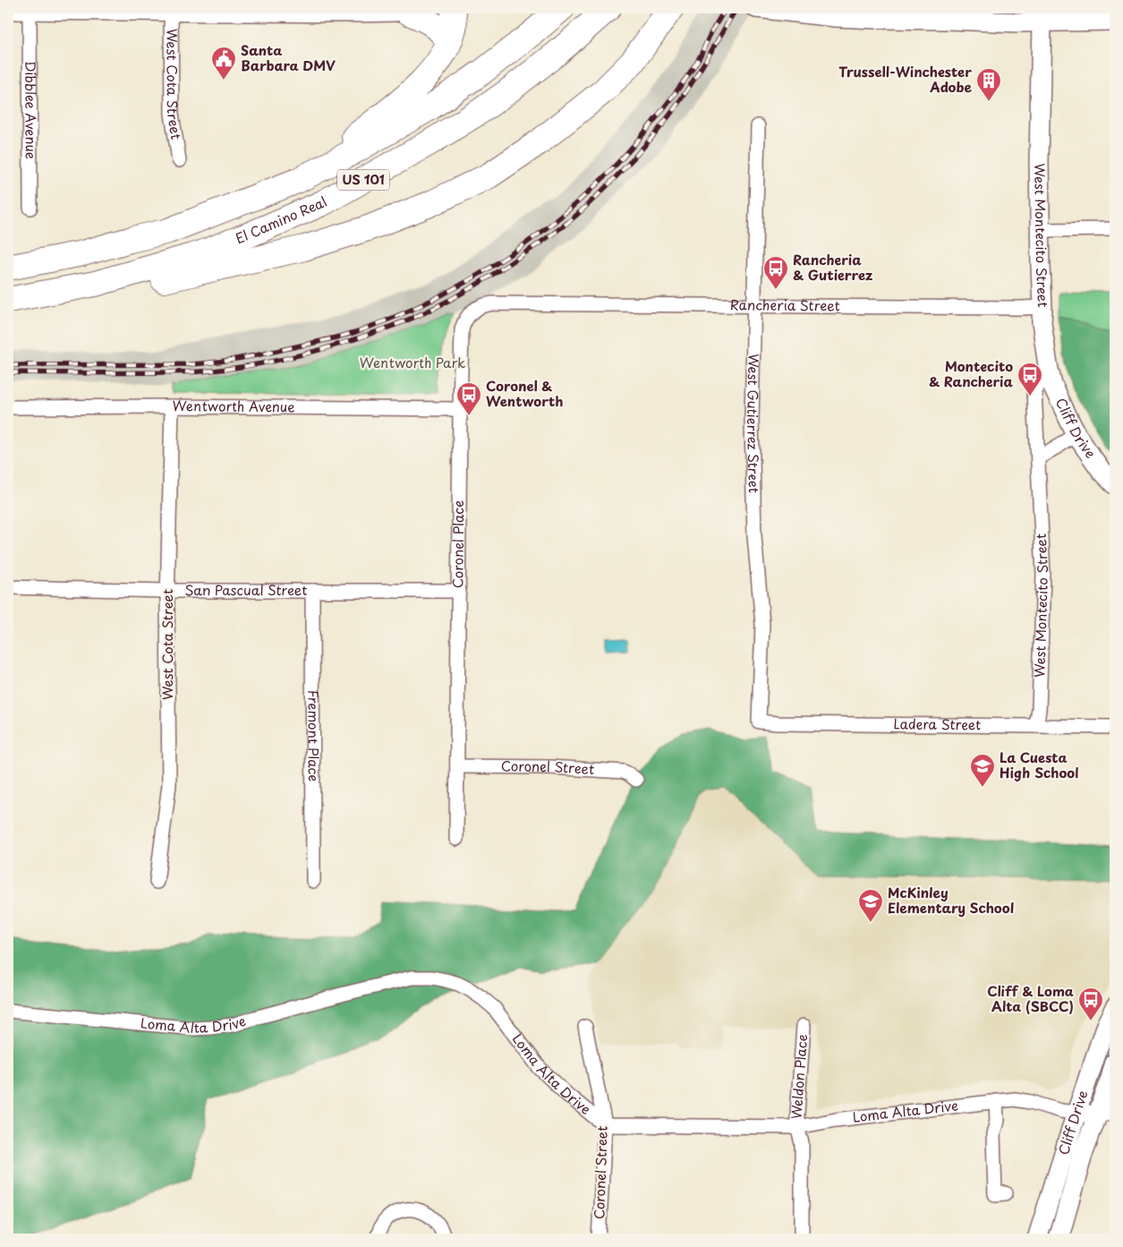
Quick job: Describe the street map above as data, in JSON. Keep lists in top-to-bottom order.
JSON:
{
  "streets": {
    "highway": ["US 101", "El Camino Real"],
    "main road": ["West Montecito Street", "Cliff Drive"],
    "street": [
      "West Cota Street",
      "Dibblee Avenue",
      "Rancheria Street",
      "Wentworth Avenue",
      "West Gutierrez Street",
      "Coronel Place",
      "San Pascual Street",
      "Ladera Street",
      "Fremont Place",
      "Coronel Street",
      "Loma Alta Drive",
      "Weldon Place"
    ]
  },
  "crossings": [
    ["West Cota Street", "Wentworth Avenue"],
    ["West Cota Street", "San Pascual Street"],
    ["West Montecito Street", "Rancheria Street"],
    ["West Montecito Street", "Cliff Drive"],
    ["West Montecito Street", "Ladera Street"],
    ["Rancheria Street", "West Gutierrez Street"],
    ["Rancheria Street", "Coronel Place"],
    ["Wentworth Avenue", "Coronel Place"],
    ["West Gutierrez Street", "Ladera Street"],
    ["Cliff Drive", "Loma Alta Drive"],
    ["Coronel Place", "San Pascual Street"],
    ["Coronel Place", "Coronel Street"],
    ["San Pascual Street", "Fremont Place"],
    ["Coronel Street", "Loma Alta Drive"],
    ["Loma Alta Drive", "Weldon Place"]
  ],
  "parks": ["Wentworth Park"],
  "places": {
    "public building": ["Santa Barbara DMV"],
    "building": ["Trussell-Winchester Adobe"],
    "bus stop": [
      "Rancheria & Gutierrez",
      "Montecito & Rancheria",
      "Coronel & Wentworth",
      "Cliff & Loma Alta (SBCC)"
    ],
    "school or university": ["La Cuesta High School", "McKinley Elementary School"]
  }
}
